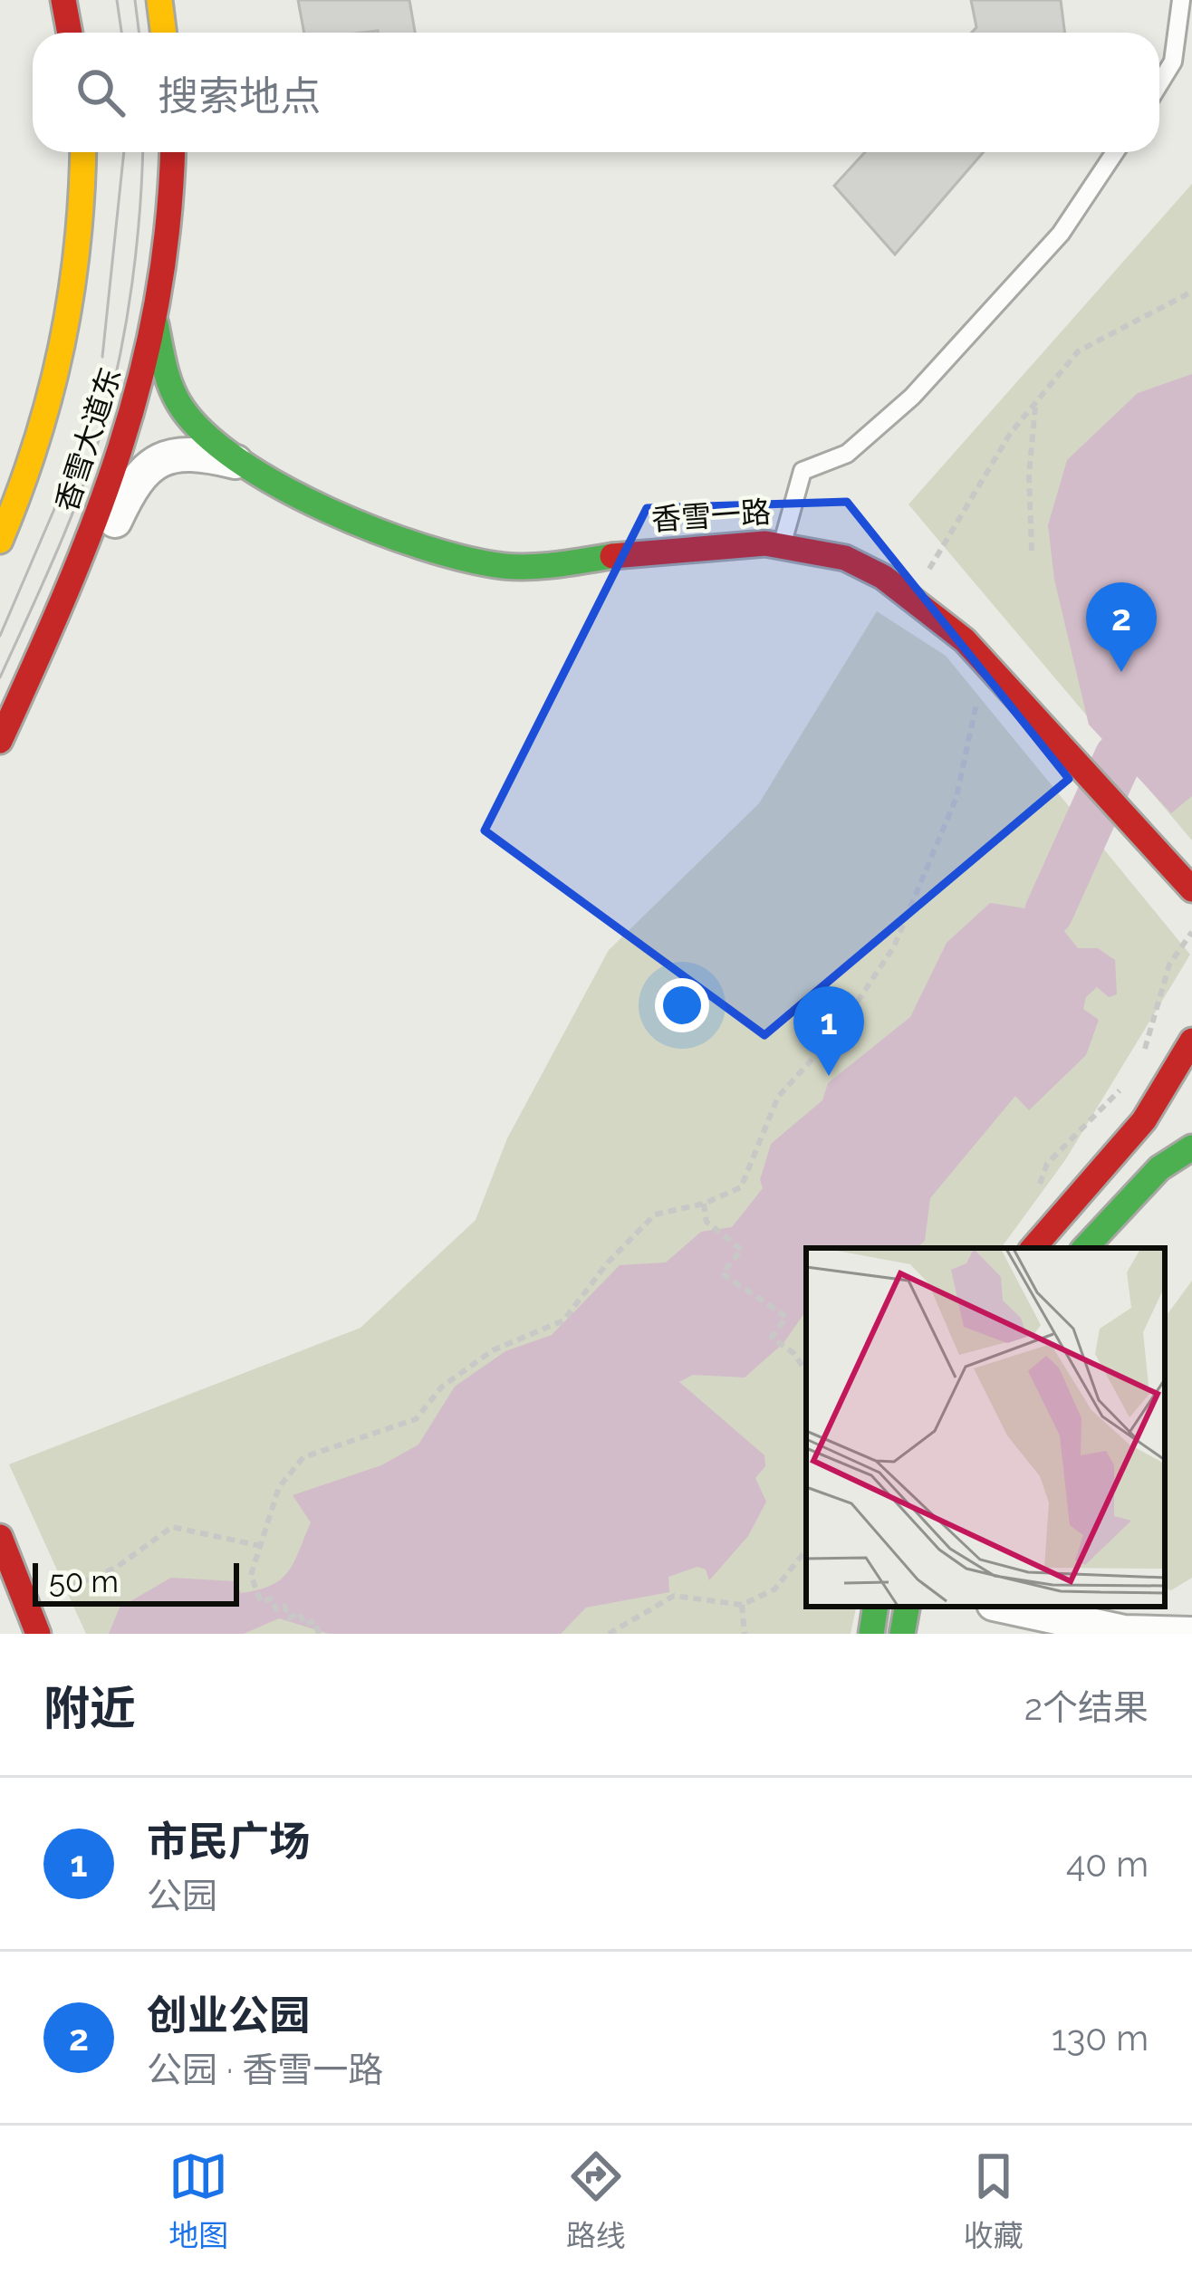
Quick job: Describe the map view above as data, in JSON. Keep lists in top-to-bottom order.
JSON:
{
  "streets": {
    "street": ["香雪大道东", "香雪一路"]
  },
  "crossings": [
    ["香雪大道东", "香雪一路"]
  ],
  "scale_bar": "50 m",
  "page": {
    "search": "搜索地点",
    "pins": ["2", "1"],
    "scale": "50 m",
    "heading": ["附近", "2个结果"],
    "list": [
      {
        "mark": "1",
        "name": "市民广场",
        "note": "公园",
        "value": "40 m"
      },
      {
        "mark": "2",
        "name": "创业公园",
        "note": "公园 · 香雪一路",
        "value": "130 m"
      }
    ],
    "nav": ["地图", "路线", "收藏"]
  }
}
